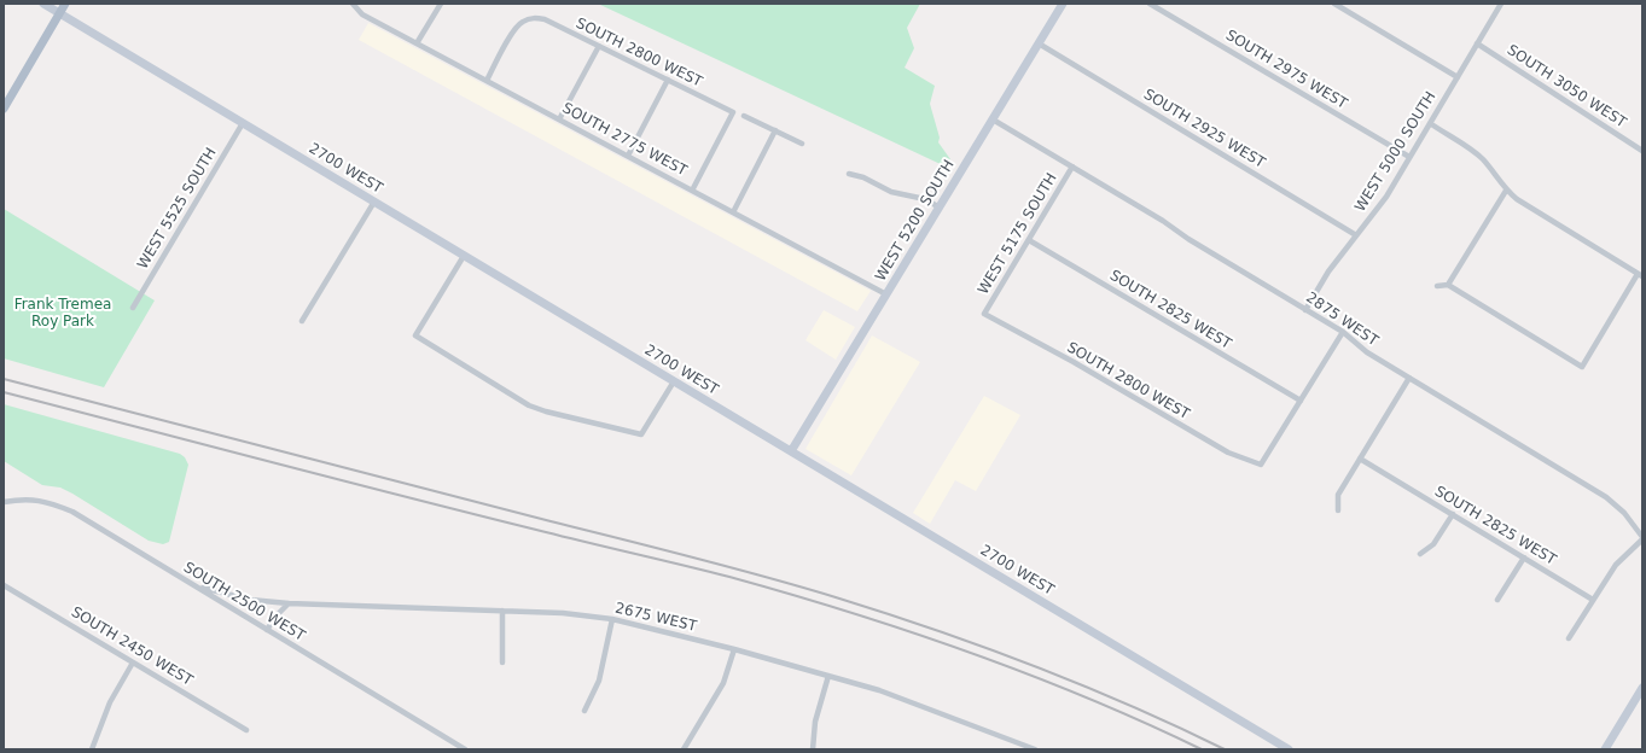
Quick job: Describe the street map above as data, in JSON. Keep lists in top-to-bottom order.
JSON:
{
  "streets": {
    "street": [
      "SOUTH 2800 WEST",
      "SOUTH 2975 WEST",
      "SOUTH 3050 WEST",
      "SOUTH 2925 WEST",
      "SOUTH 2775 WEST",
      "WEST 5000 SOUTH",
      "2700 WEST",
      "WEST 5525 SOUTH",
      "WEST 5200 SOUTH",
      "WEST 5175 SOUTH",
      "SOUTH 2825 WEST",
      "2875 WEST",
      "SOUTH 2500 WEST",
      "2675 WEST",
      "SOUTH 2450 WEST"
    ]
  },
  "crossings": [
    ["SOUTH 2800 WEST", "SOUTH 2775 WEST"],
    ["SOUTH 2800 WEST", "WEST 5175 SOUTH"],
    ["SOUTH 2800 WEST", "SOUTH 2825 WEST"],
    ["SOUTH 2975 WEST", "WEST 5000 SOUTH"],
    ["SOUTH 3050 WEST", "WEST 5000 SOUTH"],
    ["SOUTH 2925 WEST", "WEST 5000 SOUTH"],
    ["SOUTH 2925 WEST", "WEST 5200 SOUTH"],
    ["SOUTH 2775 WEST", "WEST 5200 SOUTH"],
    ["WEST 5000 SOUTH", "2875 WEST"],
    ["2700 WEST", "WEST 5525 SOUTH"],
    ["2700 WEST", "WEST 5200 SOUTH"],
    ["WEST 5200 SOUTH", "2875 WEST"],
    ["WEST 5175 SOUTH", "SOUTH 2825 WEST"],
    ["WEST 5175 SOUTH", "2875 WEST"],
    ["SOUTH 2500 WEST", "2675 WEST"]
  ],
  "parks": ["Frank Tremea Roy Park"]
}
